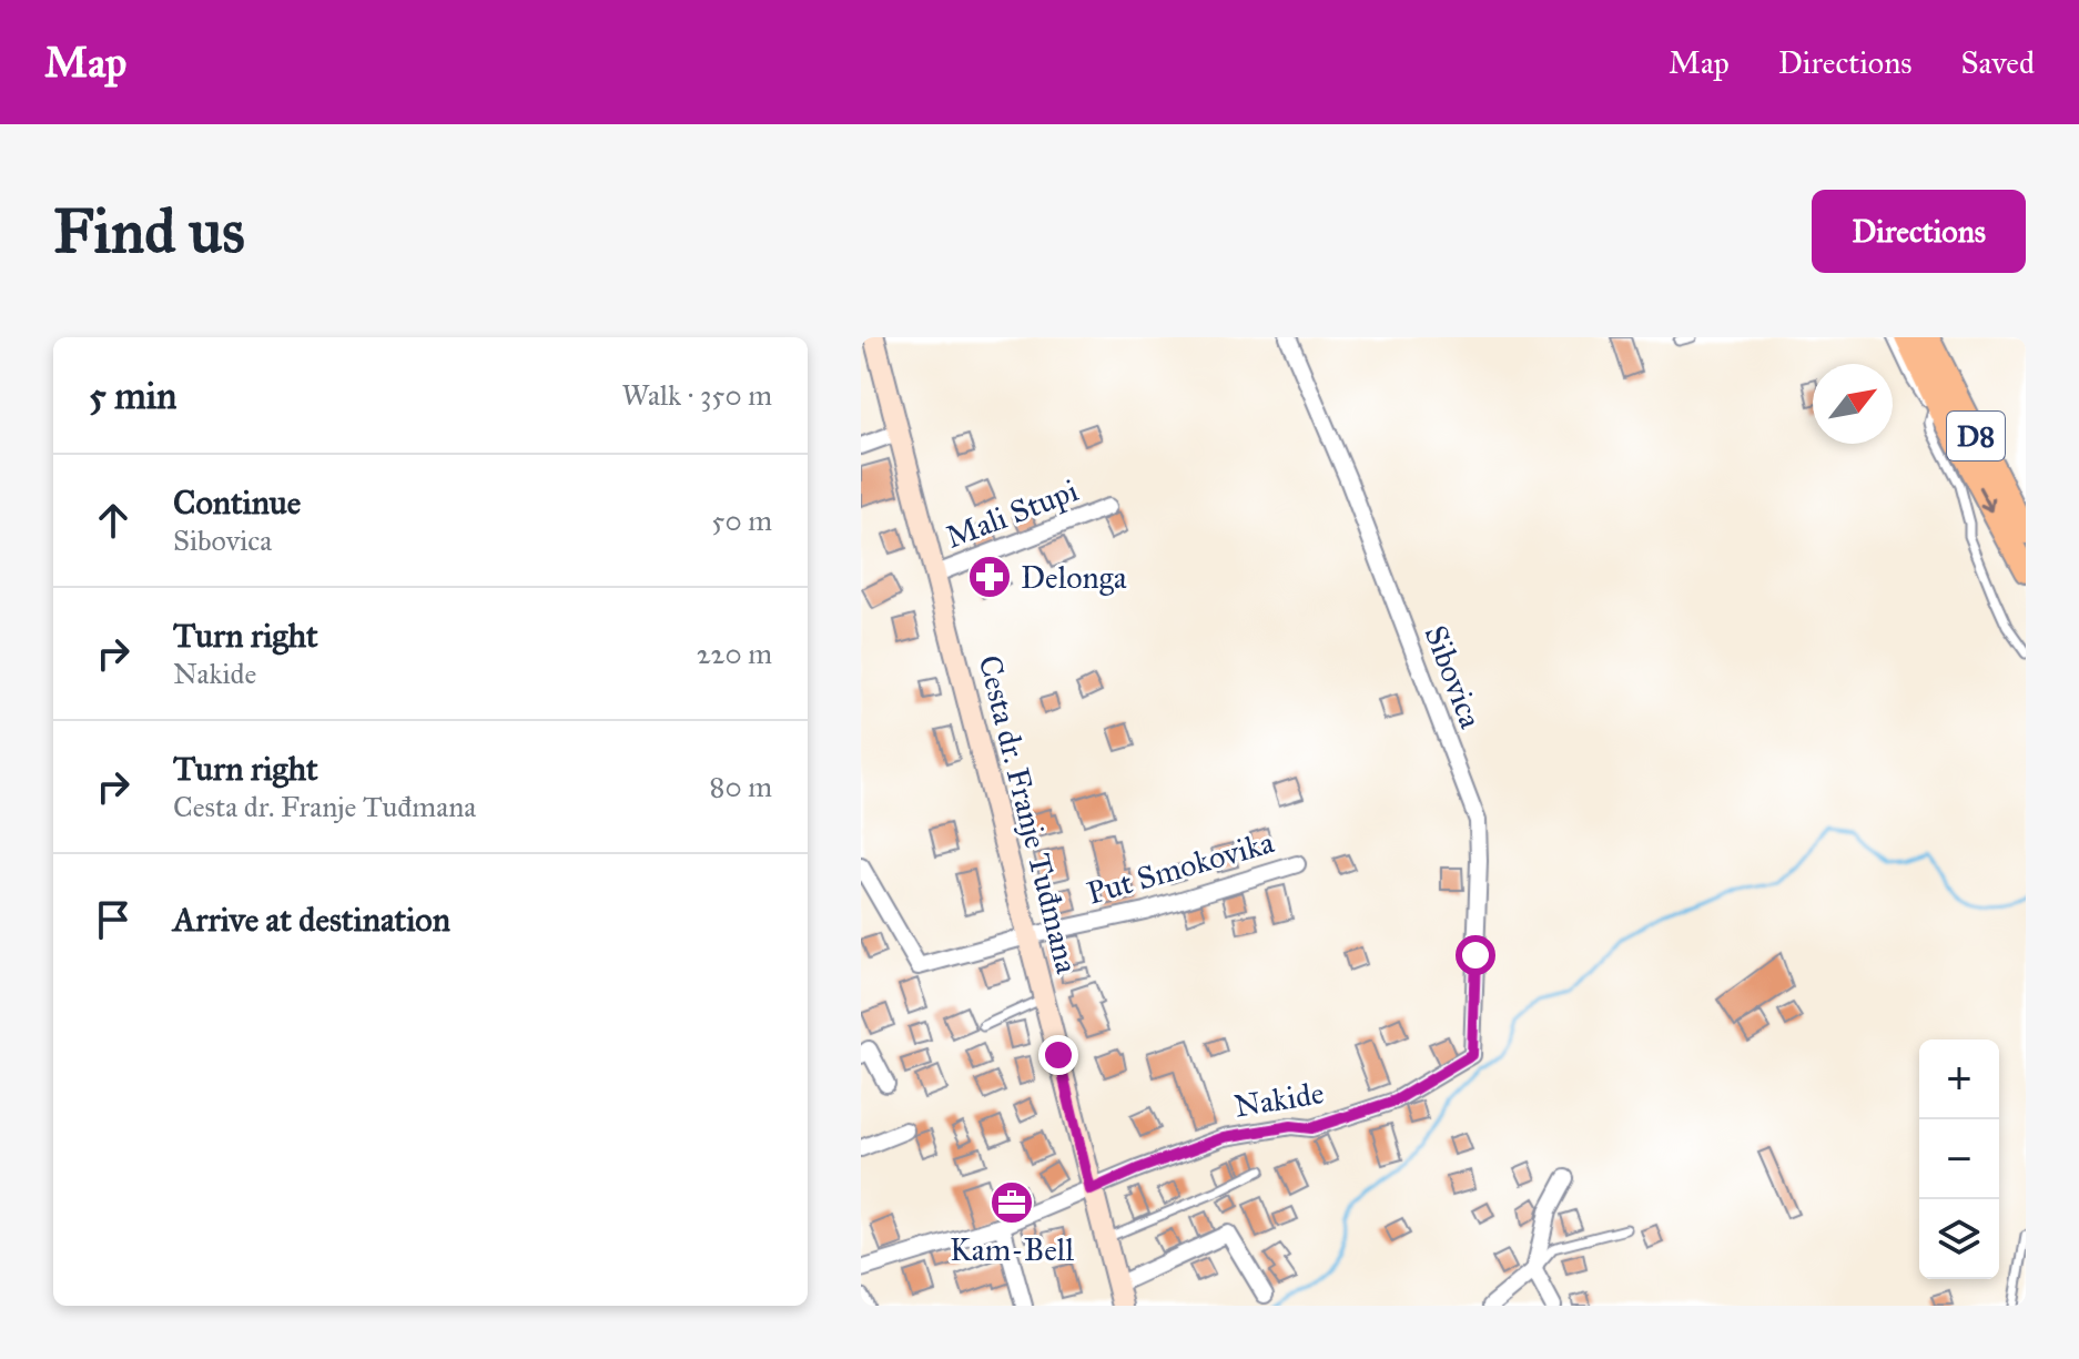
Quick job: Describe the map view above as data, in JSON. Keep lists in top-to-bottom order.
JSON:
{
  "streets": {
    "main road": ["D8", "Cesta dr. Franje Tuđmana"],
    "street": [
      "Mali Stupi",
      "Sibovica",
      "Put Smokovika",
      "Nakide"
    ]
  },
  "crossings": [
    ["Mali Stupi", "Cesta dr. Franje Tuđmana"],
    ["Sibovica", "Nakide"],
    ["Cesta dr. Franje Tuđmana", "Put Smokovika"],
    ["Cesta dr. Franje Tuđmana", "Nakide"]
  ],
  "places": {
    "pharmacy": ["Delonga"],
    "office": ["Kam-Bell"]
  },
  "north": "top right",
  "page": {
    "header": "Map",
    "nav": ["Map", "Directions", "Saved"],
    "buttons": "Directions",
    "title": "Find us",
    "heading": ["5 min", "Walk · 350 m"],
    "list": [
      ["Continue", "Sibovica", "50 m"],
      ["Turn right", "Nakide", "220 m"],
      ["Turn right", "Cesta dr. Franje Tuđmana", "80 m"],
      "Arrive at destination"
    ],
    "map_buttons": ["+", "−"]
  }
}
